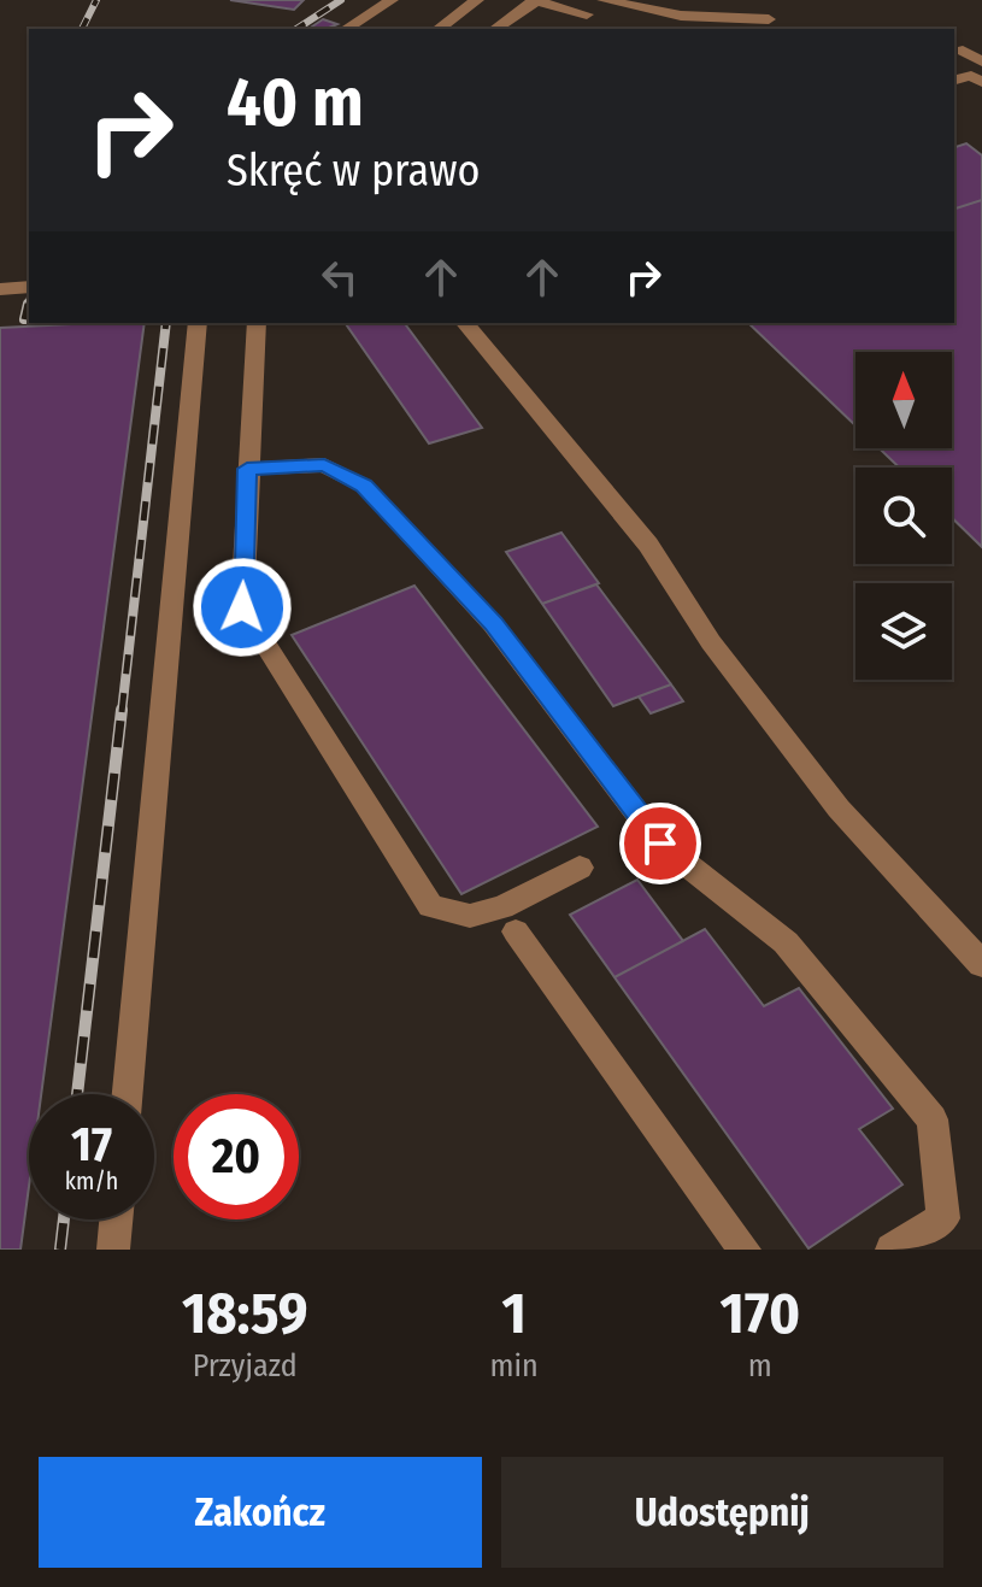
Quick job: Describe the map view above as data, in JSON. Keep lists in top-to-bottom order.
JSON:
{
  "north": "top",
  "page": {
    "turn": ["40 m", "Skręć w prawo"],
    "speed": "17 km/h",
    "limit": "20",
    "eta": [
      "18:59",
      "Przyjazd",
      "1",
      "min",
      "170",
      "m"
    ],
    "buttons": ["Zakończ", "Udostępnij"]
  }
}
